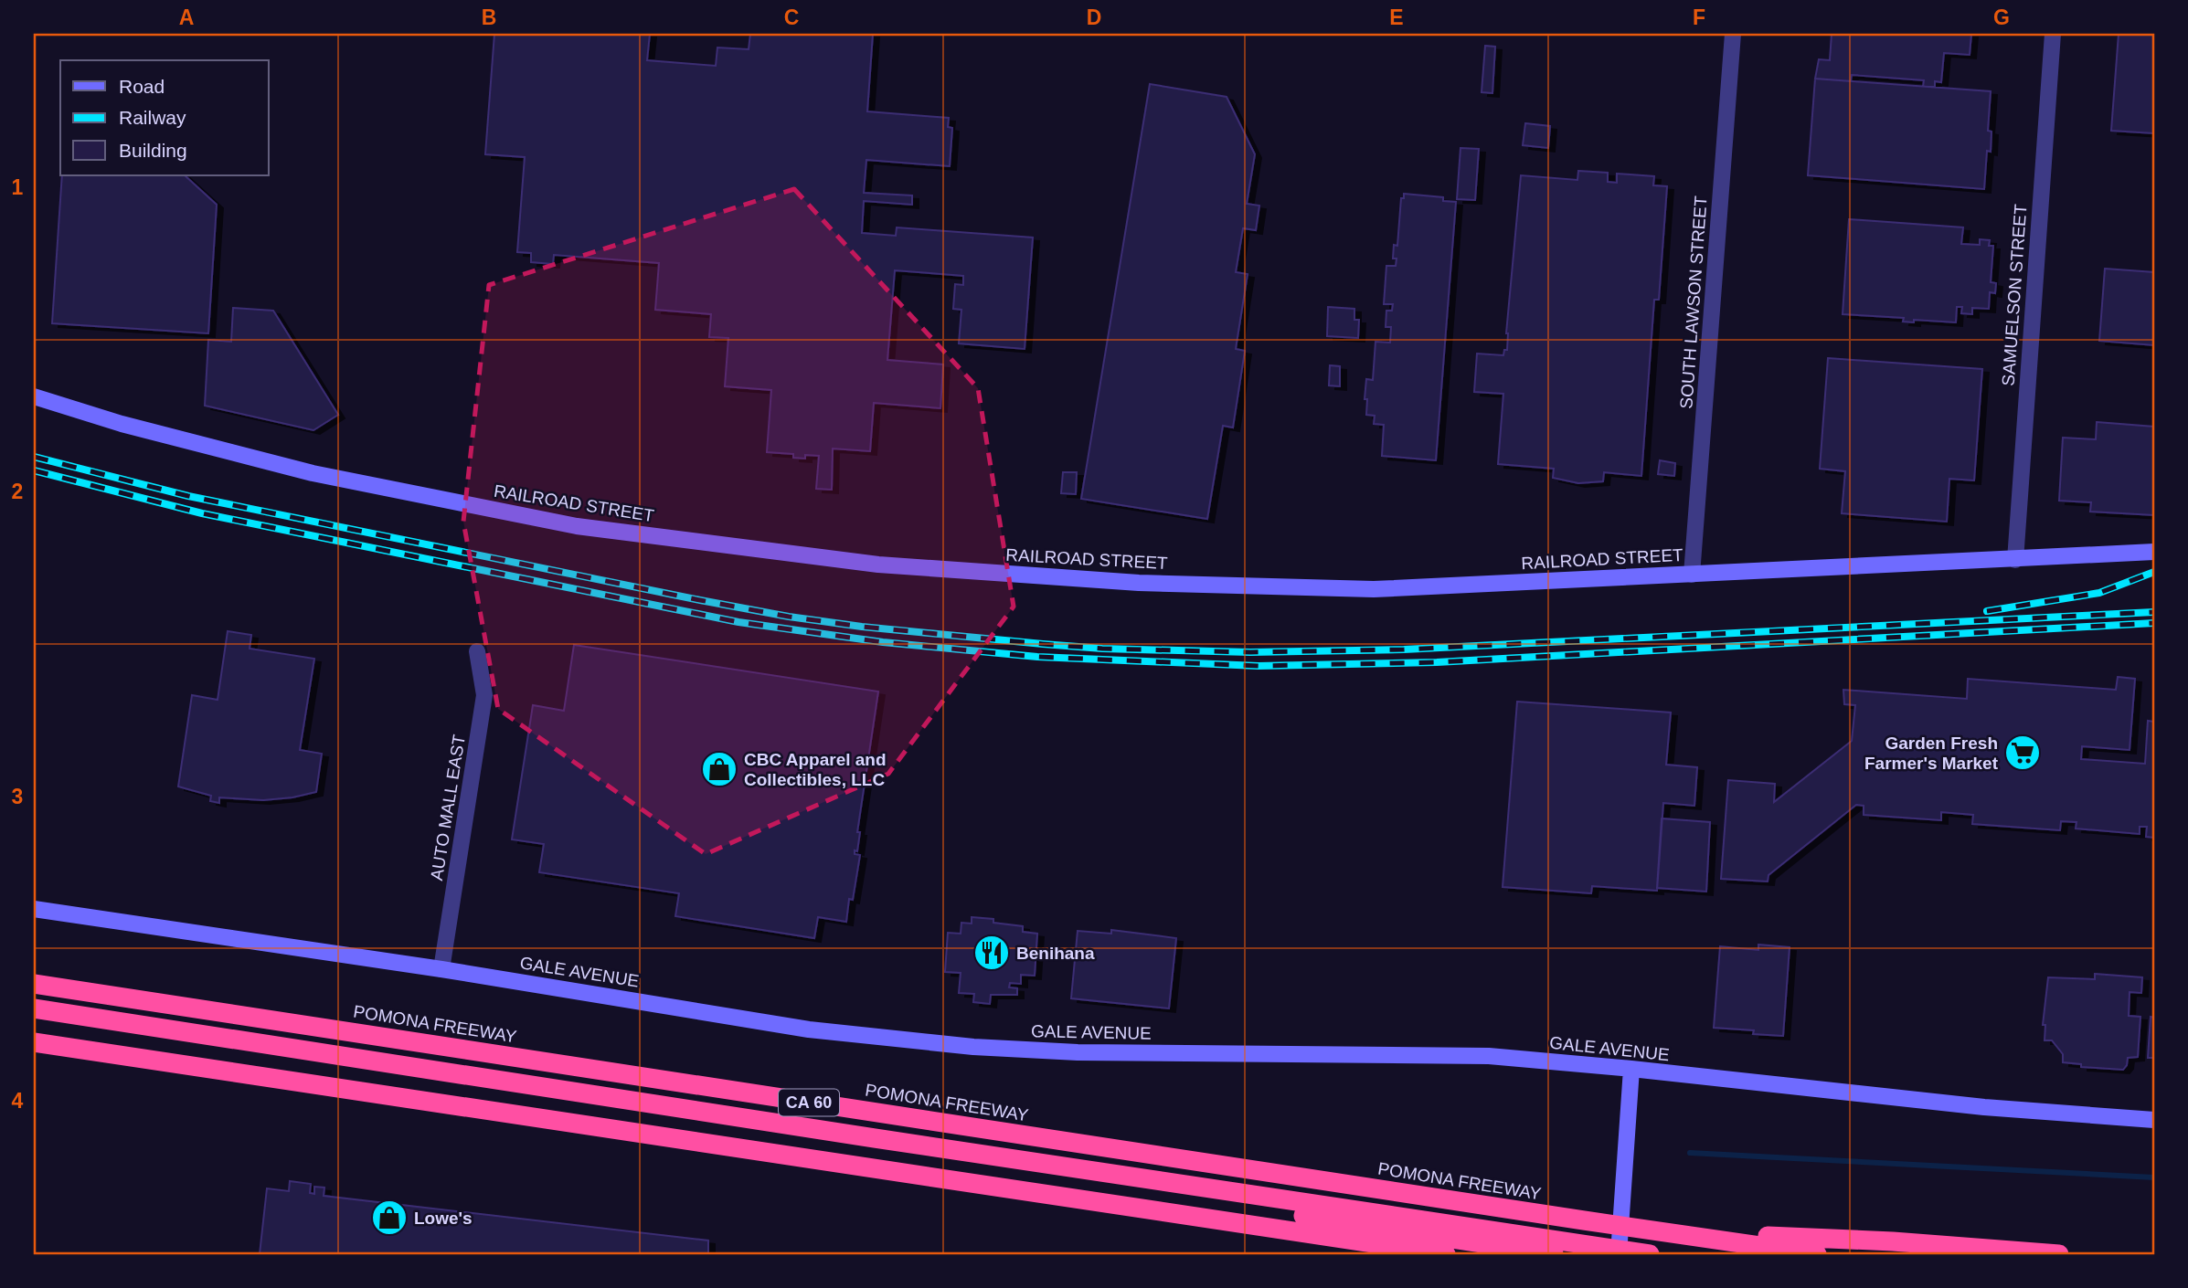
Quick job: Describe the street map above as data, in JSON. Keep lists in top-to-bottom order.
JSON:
{
  "streets": {
    "highway": ["POMONA FREEWAY", "CA 60"],
    "street": [
      "SAMUELSON STREET",
      "SOUTH LAWSON STREET",
      "RAILROAD STREET",
      "AUTO MALL EAST",
      "GALE AVENUE"
    ]
  },
  "crossings": [
    ["SAMUELSON STREET", "RAILROAD STREET"],
    ["SOUTH LAWSON STREET", "RAILROAD STREET"],
    ["AUTO MALL EAST", "GALE AVENUE"]
  ],
  "places": {
    "supermarket": ["Garden Fresh Farmer's Market"],
    "shop": ["CBC Apparel and Collectibles, LLC", "Lowe's"],
    "restaurant": ["Benihana"]
  },
  "legend": ["Road", "Railway", "Building"],
  "grid": {
    "columns": [
      "A",
      "B",
      "C",
      "D",
      "E",
      "F",
      "G"
    ],
    "rows": [
      "1",
      "2",
      "3",
      "4"
    ]
  }
}
